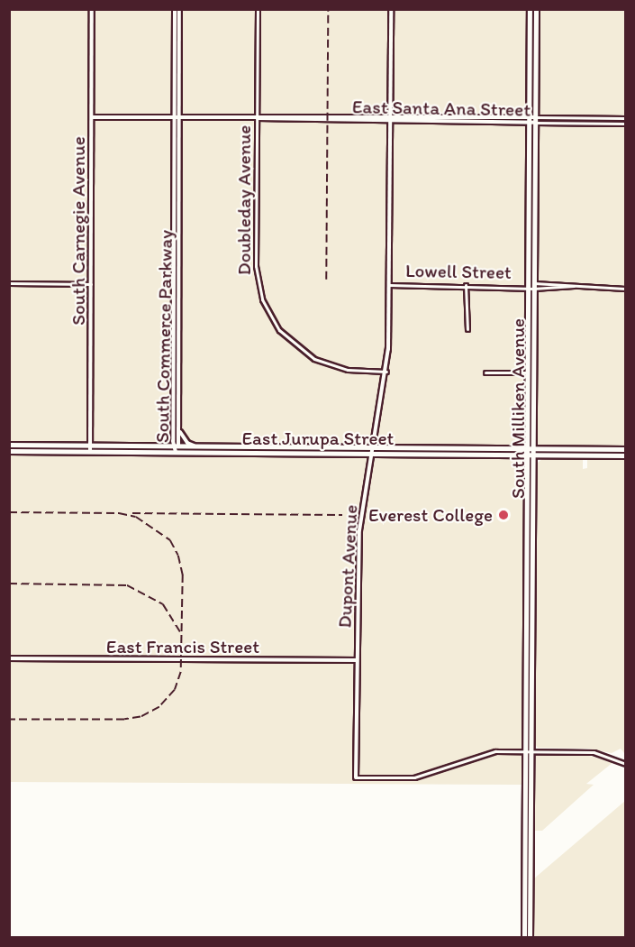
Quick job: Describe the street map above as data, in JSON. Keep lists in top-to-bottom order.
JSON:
{
  "streets": {
    "main road": ["South Milliken Avenue", "East Jurupa Street"],
    "street": [
      "East Santa Ana Street",
      "Doubleday Avenue",
      "South Carnegie Avenue",
      "Lowell Street",
      "South Commerce Parkway",
      "Dupont Avenue",
      "East Francis Street"
    ]
  },
  "crossings": [
    ["East Santa Ana Street", "Doubleday Avenue"],
    ["East Santa Ana Street", "South Carnegie Avenue"],
    ["East Santa Ana Street", "South Commerce Parkway"],
    ["East Santa Ana Street", "South Milliken Avenue"],
    ["East Santa Ana Street", "Dupont Avenue"],
    ["Doubleday Avenue", "Dupont Avenue"],
    ["South Carnegie Avenue", "East Jurupa Street"],
    ["Lowell Street", "South Milliken Avenue"],
    ["Lowell Street", "Dupont Avenue"],
    ["South Commerce Parkway", "East Jurupa Street"],
    ["South Milliken Avenue", "East Jurupa Street"],
    ["East Jurupa Street", "Dupont Avenue"],
    ["Dupont Avenue", "East Francis Street"]
  ],
  "places": ["Everest College"]
}
